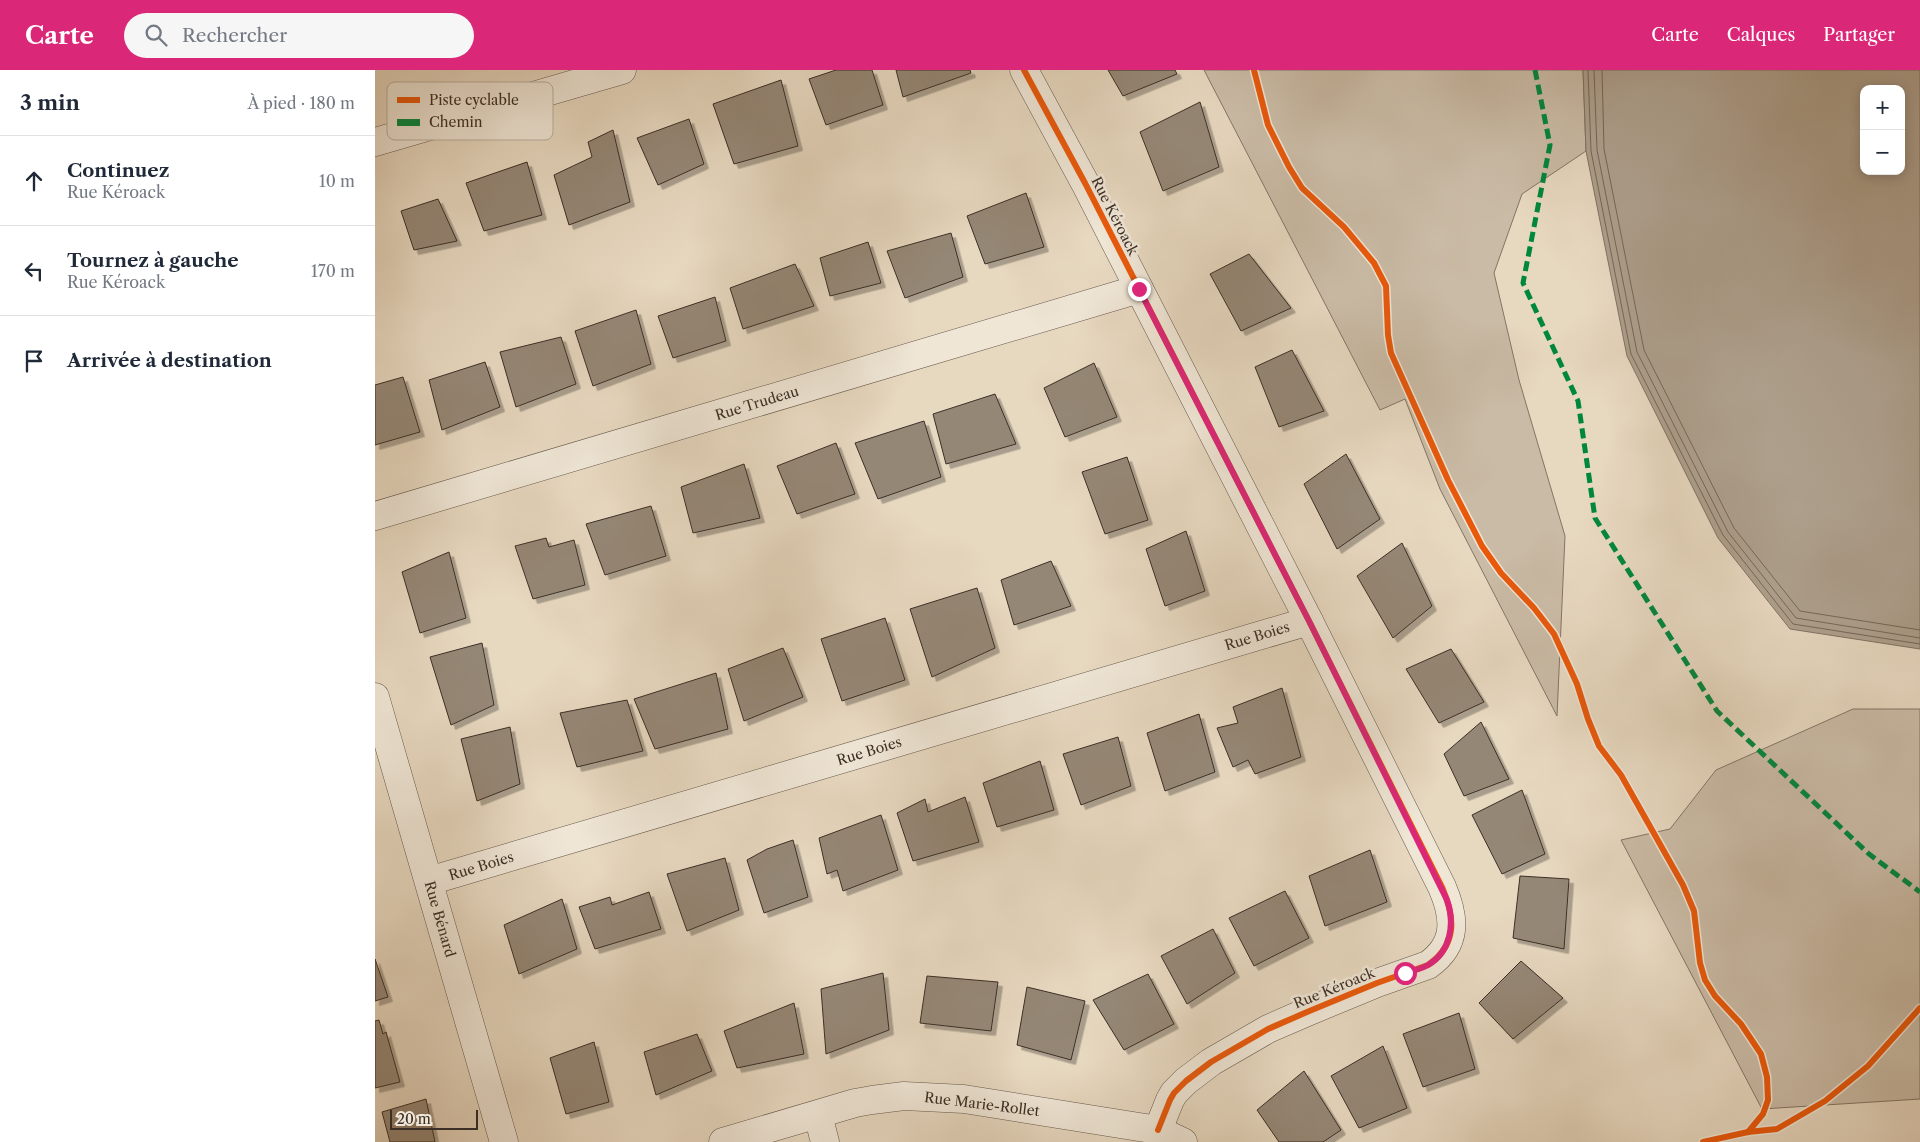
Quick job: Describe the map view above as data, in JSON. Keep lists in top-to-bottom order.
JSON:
{
  "streets": {
    "street": [
      "Rue Kéroack",
      "Rue Trudeau",
      "Rue Boies",
      "Rue Bénard",
      "Rue Marie-Rollet"
    ]
  },
  "crossings": [
    ["Rue Kéroack", "Rue Trudeau"],
    ["Rue Kéroack", "Rue Boies"],
    ["Rue Kéroack", "Rue Marie-Rollet"],
    ["Rue Boies", "Rue Bénard"]
  ],
  "legend": ["Piste cyclable", "Chemin"],
  "scale_bar": "20 m",
  "page": {
    "header": "Carte",
    "search": "Rechercher",
    "nav": ["Carte", "Calques", "Partager"],
    "heading": ["3 min", "À pied · 180 m"],
    "map_buttons": ["+", "−"],
    "list": [
      ["Continuez", "Rue Kéroack", "10 m"],
      ["Tournez à gauche", "Rue Kéroack", "170 m"],
      "Arrivée à destination"
    ],
    "scale": "20 m"
  }
}
